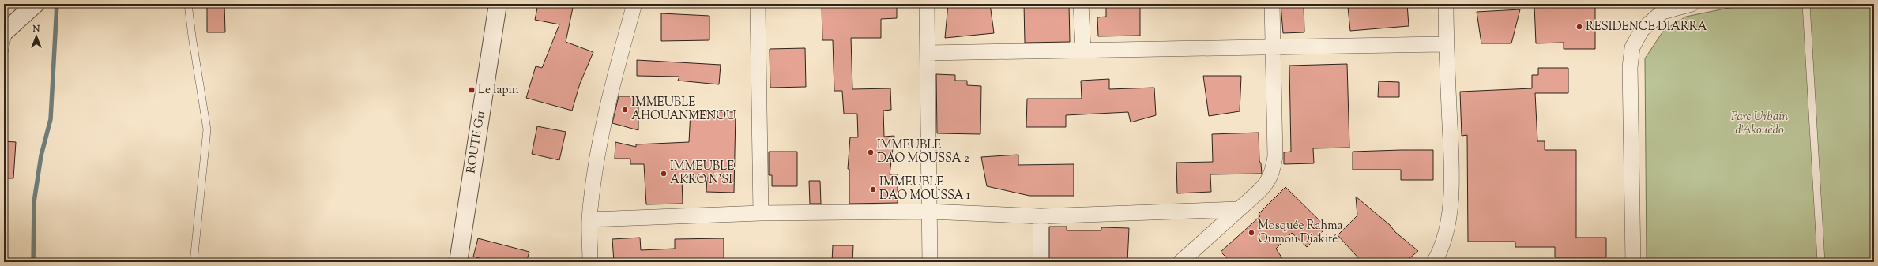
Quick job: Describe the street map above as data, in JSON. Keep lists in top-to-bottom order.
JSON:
{
  "streets": {
    "street": ["ROUTE G11"]
  },
  "parks": ["Parc Urbain d'Akouédo"],
  "places": {
    "other": [
      "RESIDENCE DIARRA",
      "IMMEUBLE AHOUANMENOU",
      "IMMEUBLE DAO MOUSSA 2",
      "IMMEUBLE AKRO N'SI",
      "IMMEUBLE DAO MOUSSA 1",
      "Mosquée Rahma Oumou Diakité"
    ],
    "transit": ["Le lapin"]
  },
  "north": "top"
}
